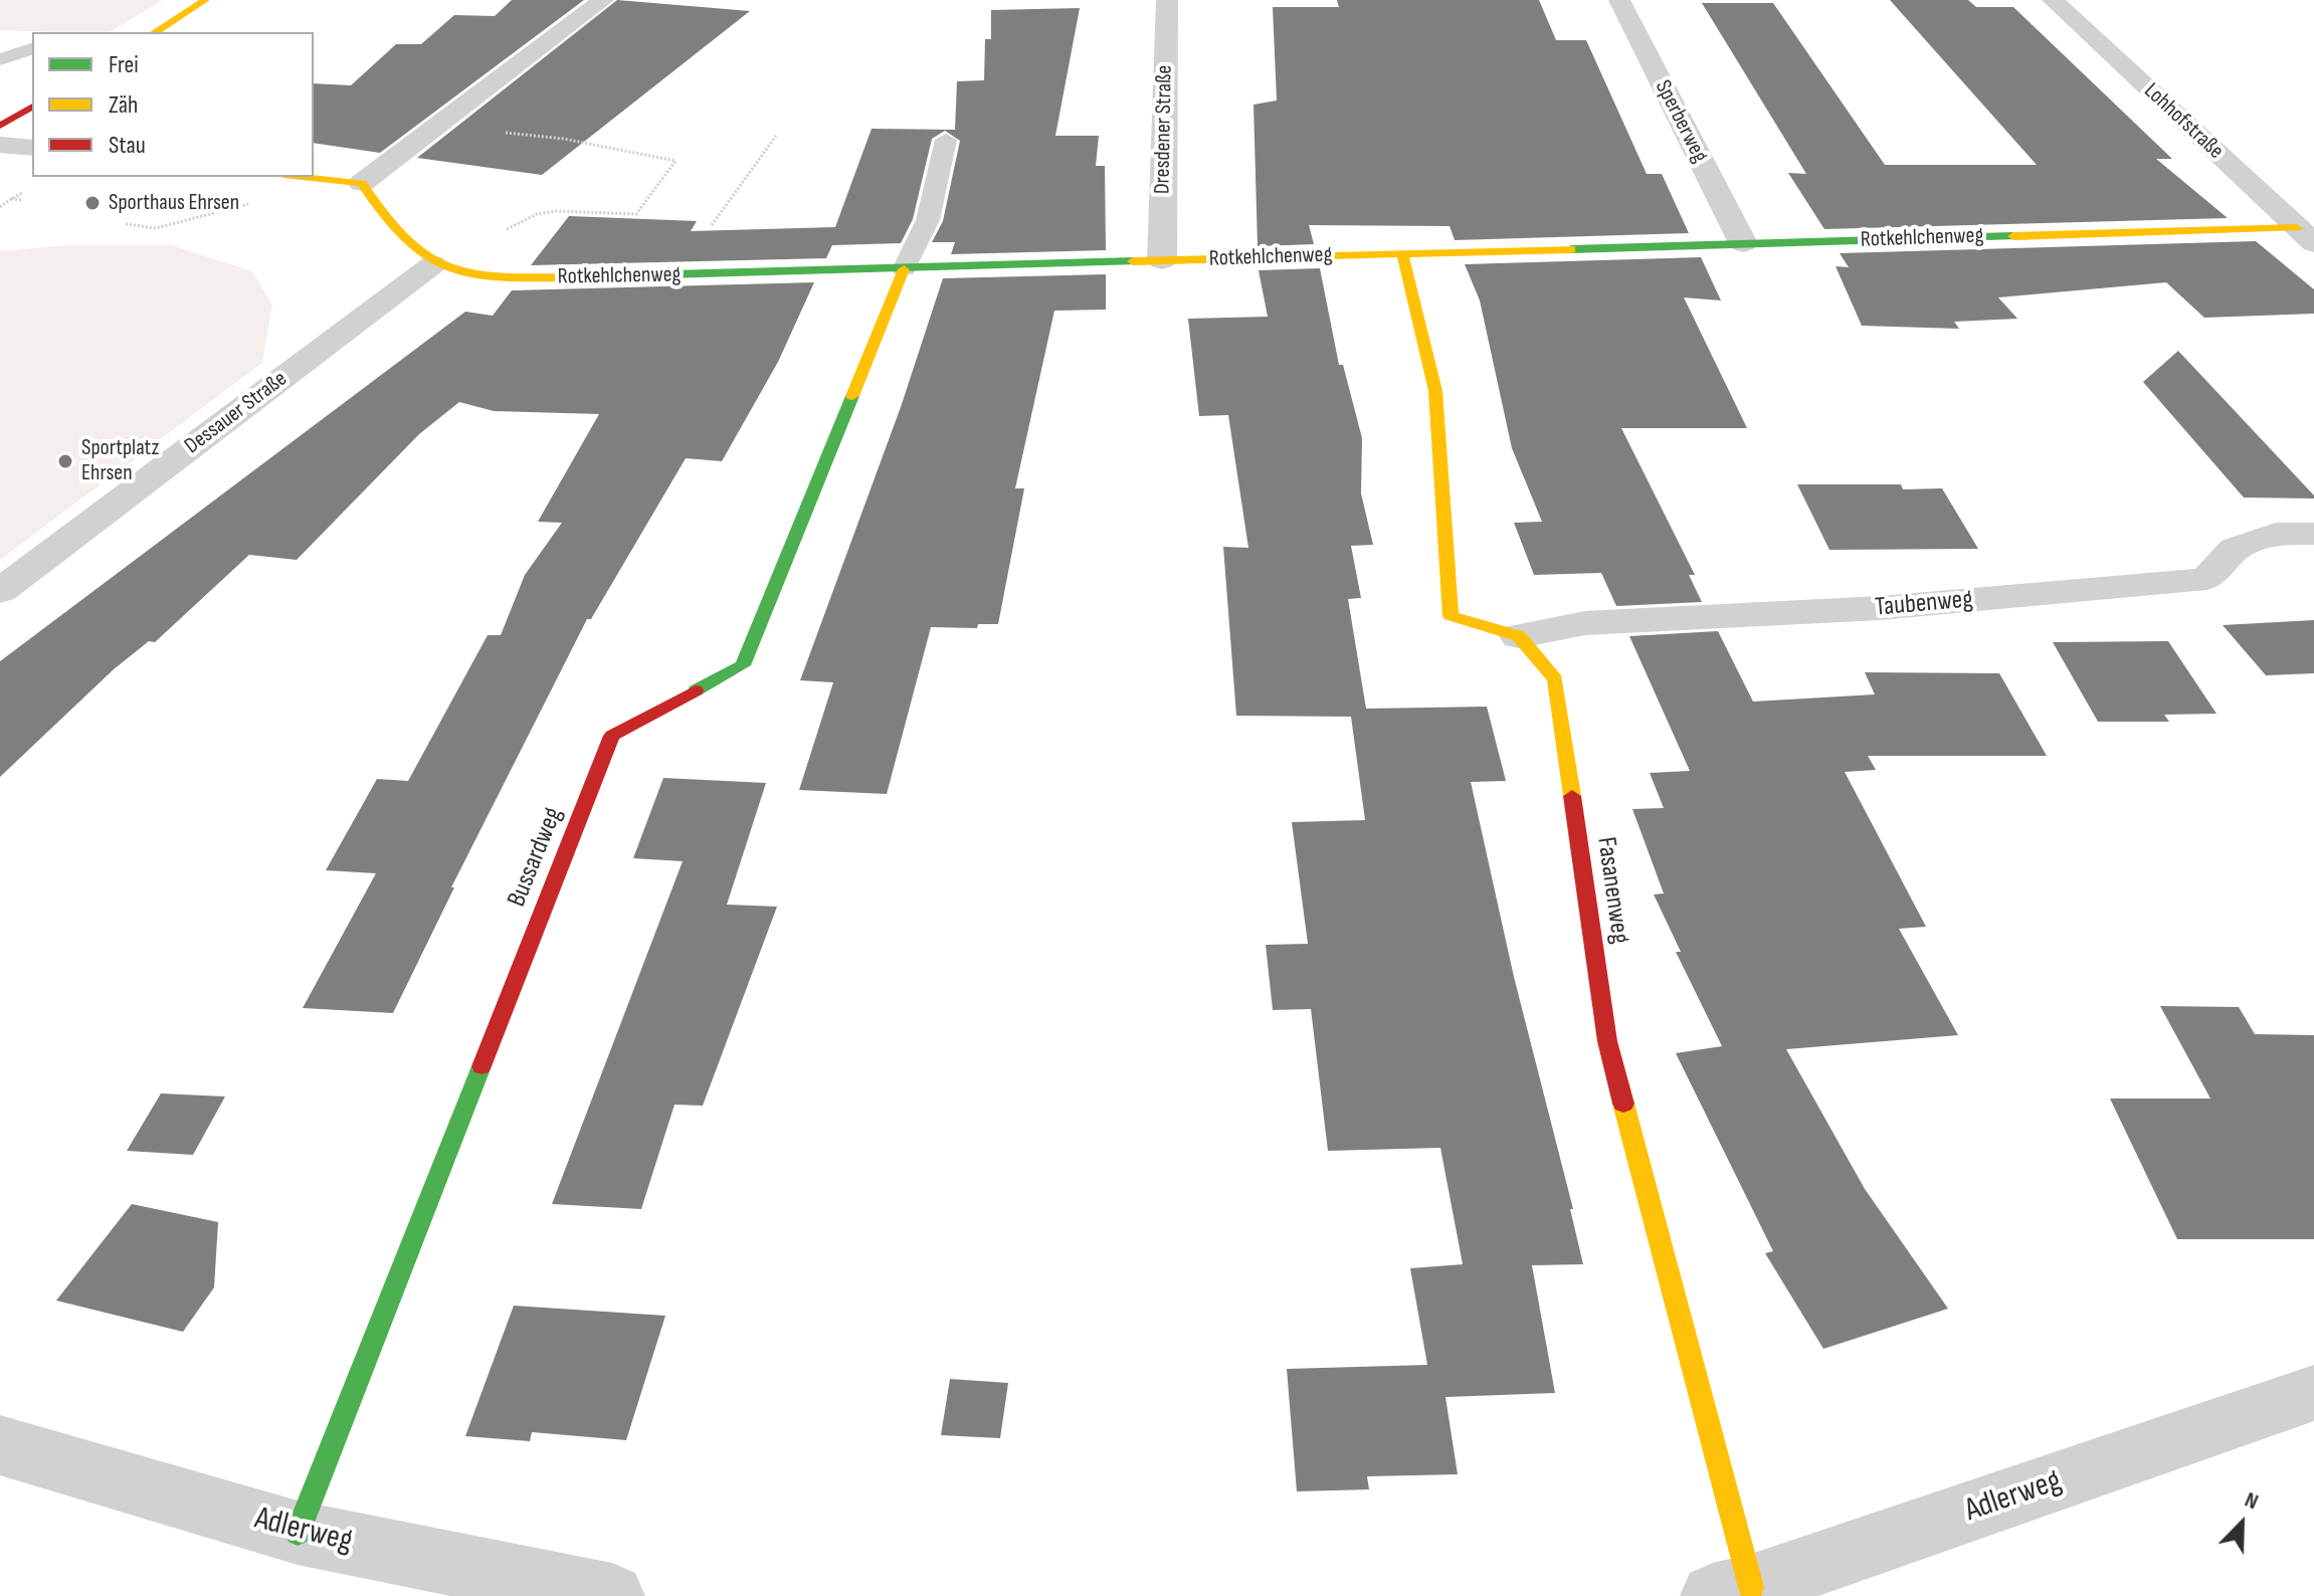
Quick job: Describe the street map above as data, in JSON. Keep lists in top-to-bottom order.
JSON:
{
  "streets": {
    "street": [
      "Sperberweg",
      "Lohhofstraße",
      "Dresdener Straße",
      "Rotkehlchenweg",
      "Dessauer Straße",
      "Taubenweg",
      "Bussardweg",
      "Fasanenweg",
      "Adlerweg"
    ]
  },
  "crossings": [
    ["Sperberweg", "Rotkehlchenweg"],
    ["Lohhofstraße", "Rotkehlchenweg"],
    ["Dresdener Straße", "Rotkehlchenweg"],
    ["Rotkehlchenweg", "Dessauer Straße"],
    ["Rotkehlchenweg", "Bussardweg"],
    ["Taubenweg", "Fasanenweg"],
    ["Bussardweg", "Adlerweg"],
    ["Fasanenweg", "Adlerweg"]
  ],
  "places": ["Sporthaus Ehrsen", "Sportplatz Ehrsen"],
  "legend": ["Frei", "Zäh", "Stau"],
  "north": "top right"
}
